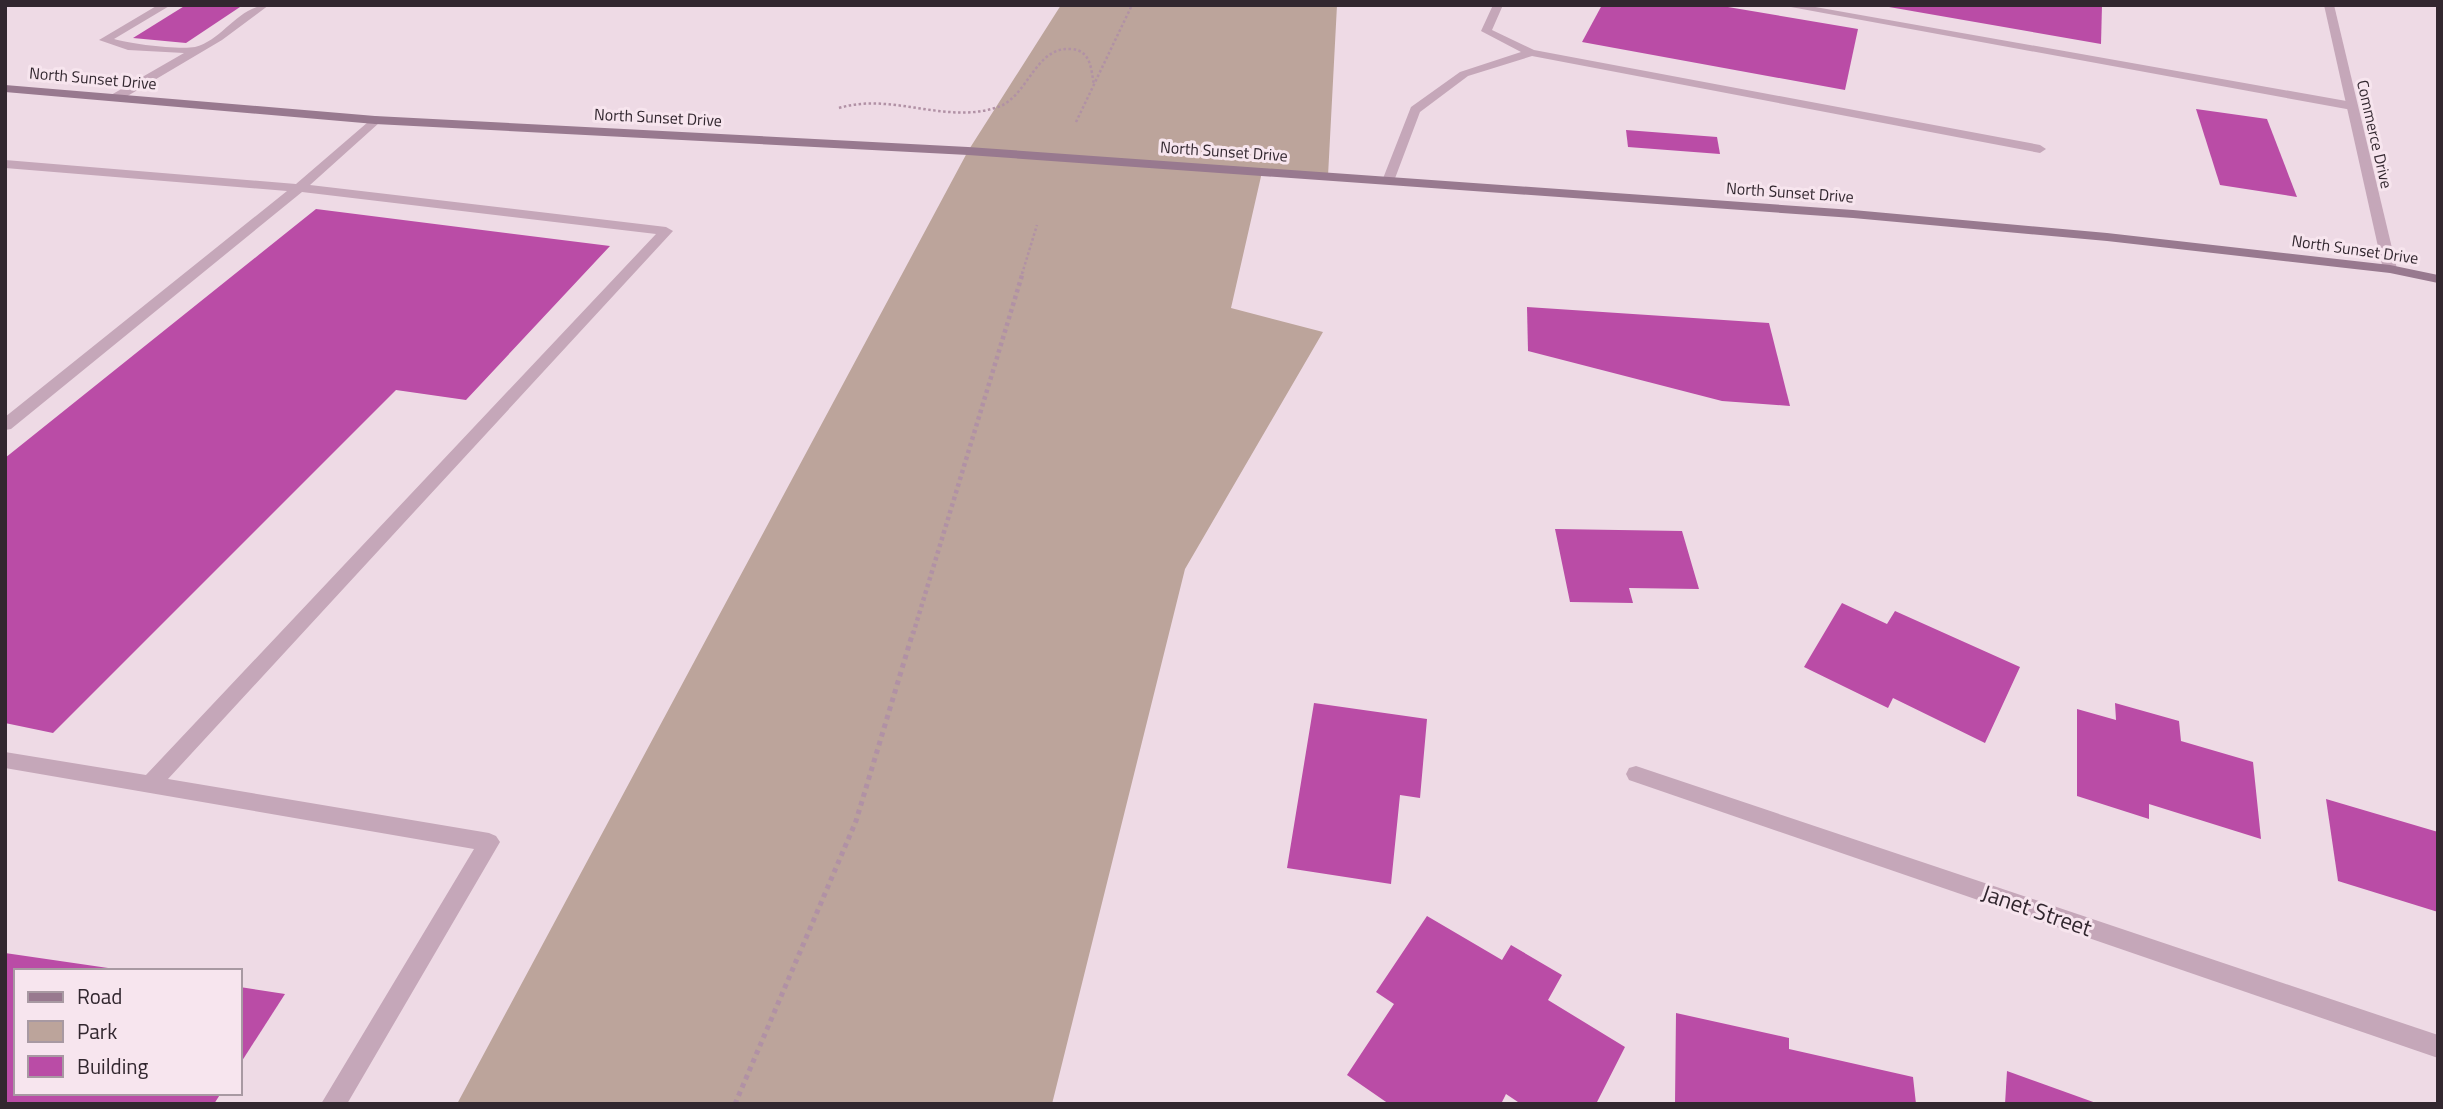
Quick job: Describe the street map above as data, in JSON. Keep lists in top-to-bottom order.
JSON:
{
  "streets": {
    "main road": ["North Sunset Drive"],
    "street": ["Commerce Drive", "Janet Street"]
  },
  "crossings": [
    ["North Sunset Drive", "Commerce Drive"]
  ],
  "legend": ["Road", "Park", "Building"]
}
